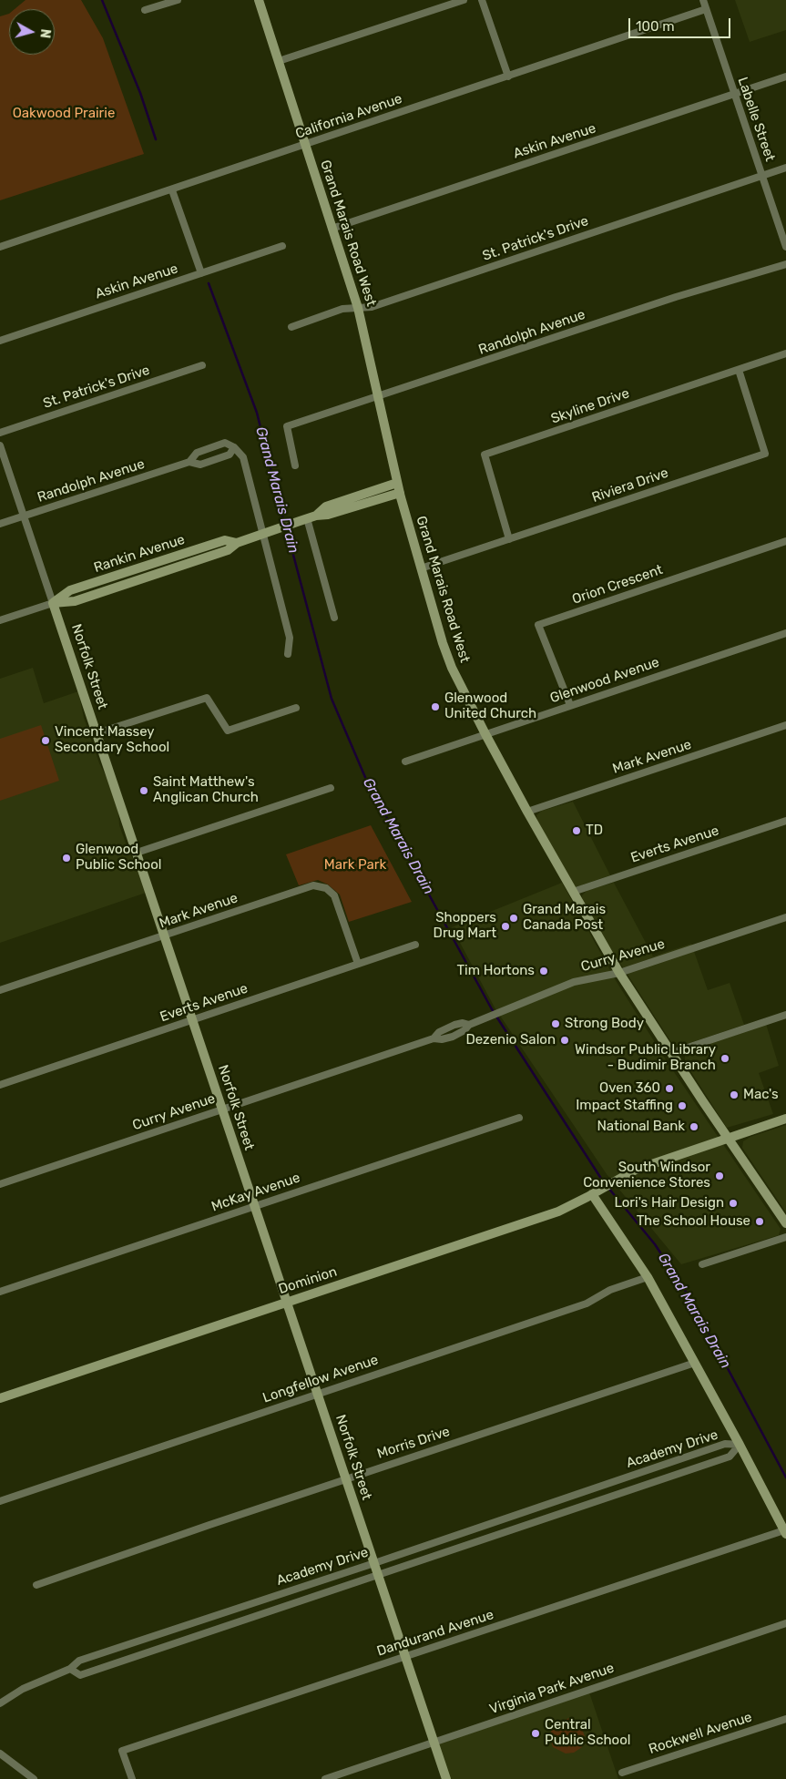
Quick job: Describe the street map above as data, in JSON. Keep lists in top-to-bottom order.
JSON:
{
  "streets": {
    "street": [
      "California Avenue",
      "Labelle Street",
      "Askin Avenue",
      "Grand Marais Road West",
      "St. Patrick's Drive",
      "Randolph Avenue",
      "Skyline Drive",
      "Riviera Drive",
      "Rankin Avenue",
      "Orion Crescent",
      "Norfolk Street",
      "Glenwood Avenue",
      "Mark Avenue",
      "Everts Avenue",
      "Curry Avenue",
      "McKay Avenue",
      "Dominion",
      "Longfellow Avenue",
      "Morris Drive",
      "Academy Drive",
      "Dandurand Avenue",
      "Virginia Park Avenue",
      "Rockwell Avenue"
    ]
  },
  "crossings": [
    ["California Avenue", "Labelle Street"],
    ["California Avenue", "Grand Marais Road West"],
    ["Labelle Street", "Askin Avenue"],
    ["Labelle Street", "St. Patrick's Drive"],
    ["Askin Avenue", "Grand Marais Road West"],
    ["Grand Marais Road West", "St. Patrick's Drive"],
    ["Grand Marais Road West", "Randolph Avenue"],
    ["Grand Marais Road West", "Riviera Drive"],
    ["Grand Marais Road West", "Rankin Avenue"],
    ["Grand Marais Road West", "Glenwood Avenue"],
    ["Grand Marais Road West", "Mark Avenue"],
    ["Grand Marais Road West", "Everts Avenue"],
    ["Grand Marais Road West", "Curry Avenue"],
    ["Grand Marais Road West", "Dominion"],
    ["Randolph Avenue", "Norfolk Street"],
    ["Skyline Drive", "Riviera Drive"],
    ["Rankin Avenue", "Norfolk Street"],
    ["Orion Crescent", "Glenwood Avenue"],
    ["Norfolk Street", "Mark Avenue"],
    ["Norfolk Street", "Everts Avenue"],
    ["Norfolk Street", "Curry Avenue"],
    ["Norfolk Street", "McKay Avenue"],
    ["Norfolk Street", "Dominion"],
    ["Norfolk Street", "Longfellow Avenue"],
    ["Norfolk Street", "Morris Drive"],
    ["Norfolk Street", "Academy Drive"],
    ["Norfolk Street", "Dandurand Avenue"],
    ["Norfolk Street", "Virginia Park Avenue"],
    ["Mark Avenue", "Everts Avenue"]
  ],
  "water": ["Grand Marais Drain"],
  "parks": ["Oakwood Prairie", "Mark Park"],
  "places": [
    "Glenwood United Church",
    "Vincent Massey Secondary School",
    "Saint Matthew's Anglican Church",
    "TD",
    "Glenwood Public School",
    "Grand Marais Canada Post",
    "Shoppers Drug Mart",
    "Tim Hortons",
    "Strong Body",
    "Dezenio Salon",
    "Windsor Public Library - Budimir Branch",
    "Oven 360",
    "Mac's",
    "Impact Staffing",
    "National Bank",
    "South Windsor Convenience Stores",
    "Lori's Hair Design",
    "The School House",
    "Central Public School"
  ],
  "scale_bar": "100 m",
  "north": "right"
}
